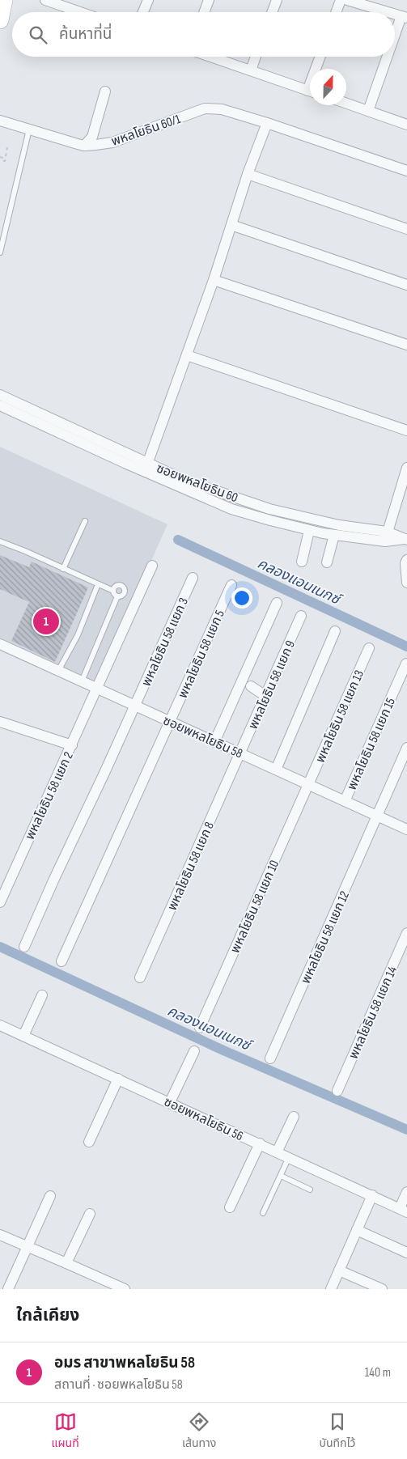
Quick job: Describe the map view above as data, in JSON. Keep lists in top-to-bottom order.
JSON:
{
  "streets": {
    "street": [
      "พหลโยธิน 60/1",
      "ซอยพหลโยธิน 60",
      "พหลโยธิน 58 แยก 3",
      "พหลโยธิน 58 แยก 5",
      "พหลโยธิน 58 แยก 9",
      "พหลโยธิน 58 แยก 13",
      "ซอยพหลโยธิน 58",
      "พหลโยธิน 58 แยก 15",
      "พหลโยธิน 58 แยก 2",
      "พหลโยธิน 58 แยก 8",
      "พหลโยธิน 58 แยก 10",
      "พหลโยธิน 58 แยก 12",
      "พหลโยธิน 58 แยก 14",
      "ซอยพหลโยธิน 56"
    ]
  },
  "crossings": [
    ["พหลโยธิน 58 แยก 3", "ซอยพหลโยธิน 58"],
    ["พหลโยธิน 58 แยก 5", "ซอยพหลโยธิน 58"],
    ["พหลโยธิน 58 แยก 9", "ซอยพหลโยธิน 58"],
    ["พหลโยธิน 58 แยก 9", "พหลโยธิน 58 แยก 8"],
    ["พหลโยธิน 58 แยก 13", "ซอยพหลโยธิน 58"],
    ["พหลโยธิน 58 แยก 13", "พหลโยธิน 58 แยก 10"],
    ["ซอยพหลโยธิน 58", "พหลโยธิน 58 แยก 15"],
    ["ซอยพหลโยธิน 58", "พหลโยธิน 58 แยก 2"],
    ["ซอยพหลโยธิน 58", "พหลโยธิน 58 แยก 8"],
    ["ซอยพหลโยธิน 58", "พหลโยธิน 58 แยก 10"],
    ["ซอยพหลโยธิน 58", "พหลโยธิน 58 แยก 12"]
  ],
  "water": ["คลองแอนเนกซ์"],
  "north": "top",
  "page": {
    "search": "ค้นหาที่นี่",
    "pins": "1",
    "heading": "ใกล้เคียง",
    "list": [
      {
        "mark": "1",
        "name": "อมร สาขาพหลโยธิน 58",
        "note": "สถานที่ · ซอยพหลโยธิน 58",
        "value": "140 m"
      }
    ],
    "nav": ["แผนที่", "เส้นทาง", "บันทึกไว้"]
  }
}
